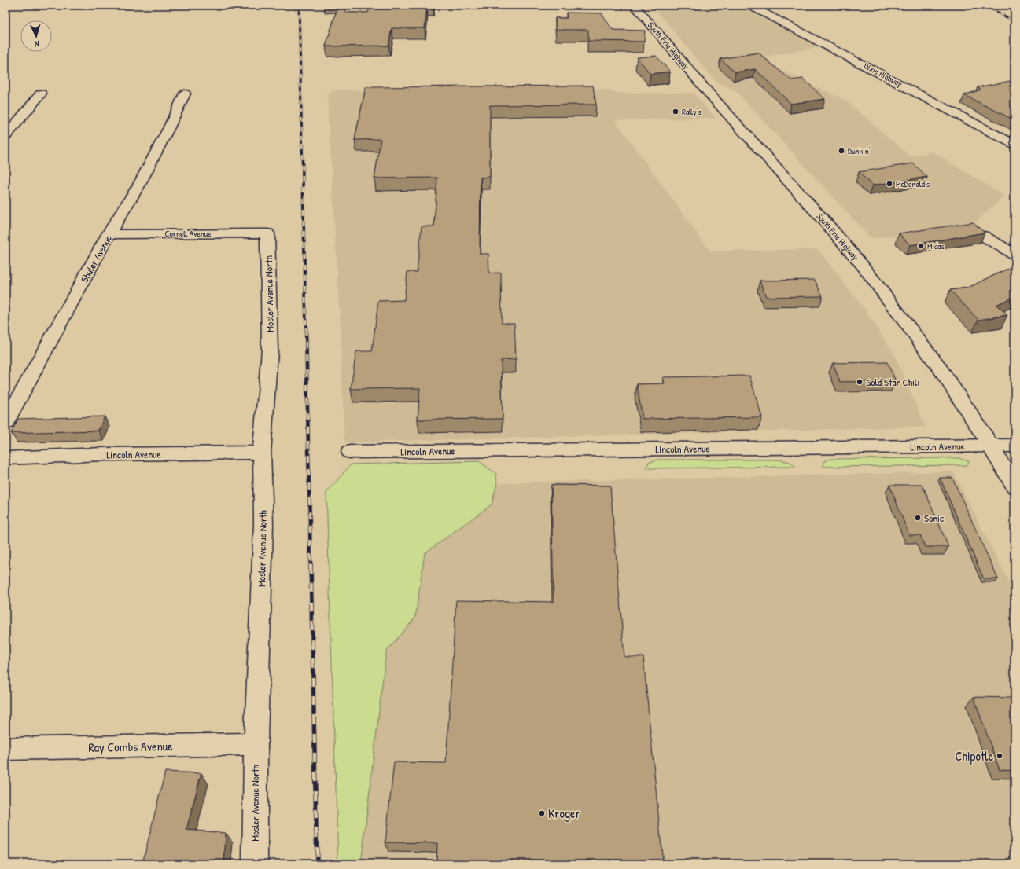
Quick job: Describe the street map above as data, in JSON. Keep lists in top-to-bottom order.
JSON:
{
  "streets": {
    "street": [
      "South Erie Highway",
      "Dixie Highway",
      "Cornell Avenue",
      "Shuler Avenue",
      "Mosler Avenue North",
      "Lincoln Avenue",
      "Ray Combs Avenue"
    ]
  },
  "crossings": [
    ["South Erie Highway", "Lincoln Avenue"],
    ["Cornell Avenue", "Shuler Avenue"],
    ["Cornell Avenue", "Mosler Avenue North"],
    ["Mosler Avenue North", "Lincoln Avenue"],
    ["Mosler Avenue North", "Ray Combs Avenue"]
  ],
  "places": [
    "Rally's",
    "Dunkin'",
    "McDonald's",
    "Midas",
    "Gold Star Chili",
    "Sonic",
    "Chipotle",
    "Kroger"
  ],
  "north": "bottom"
}
